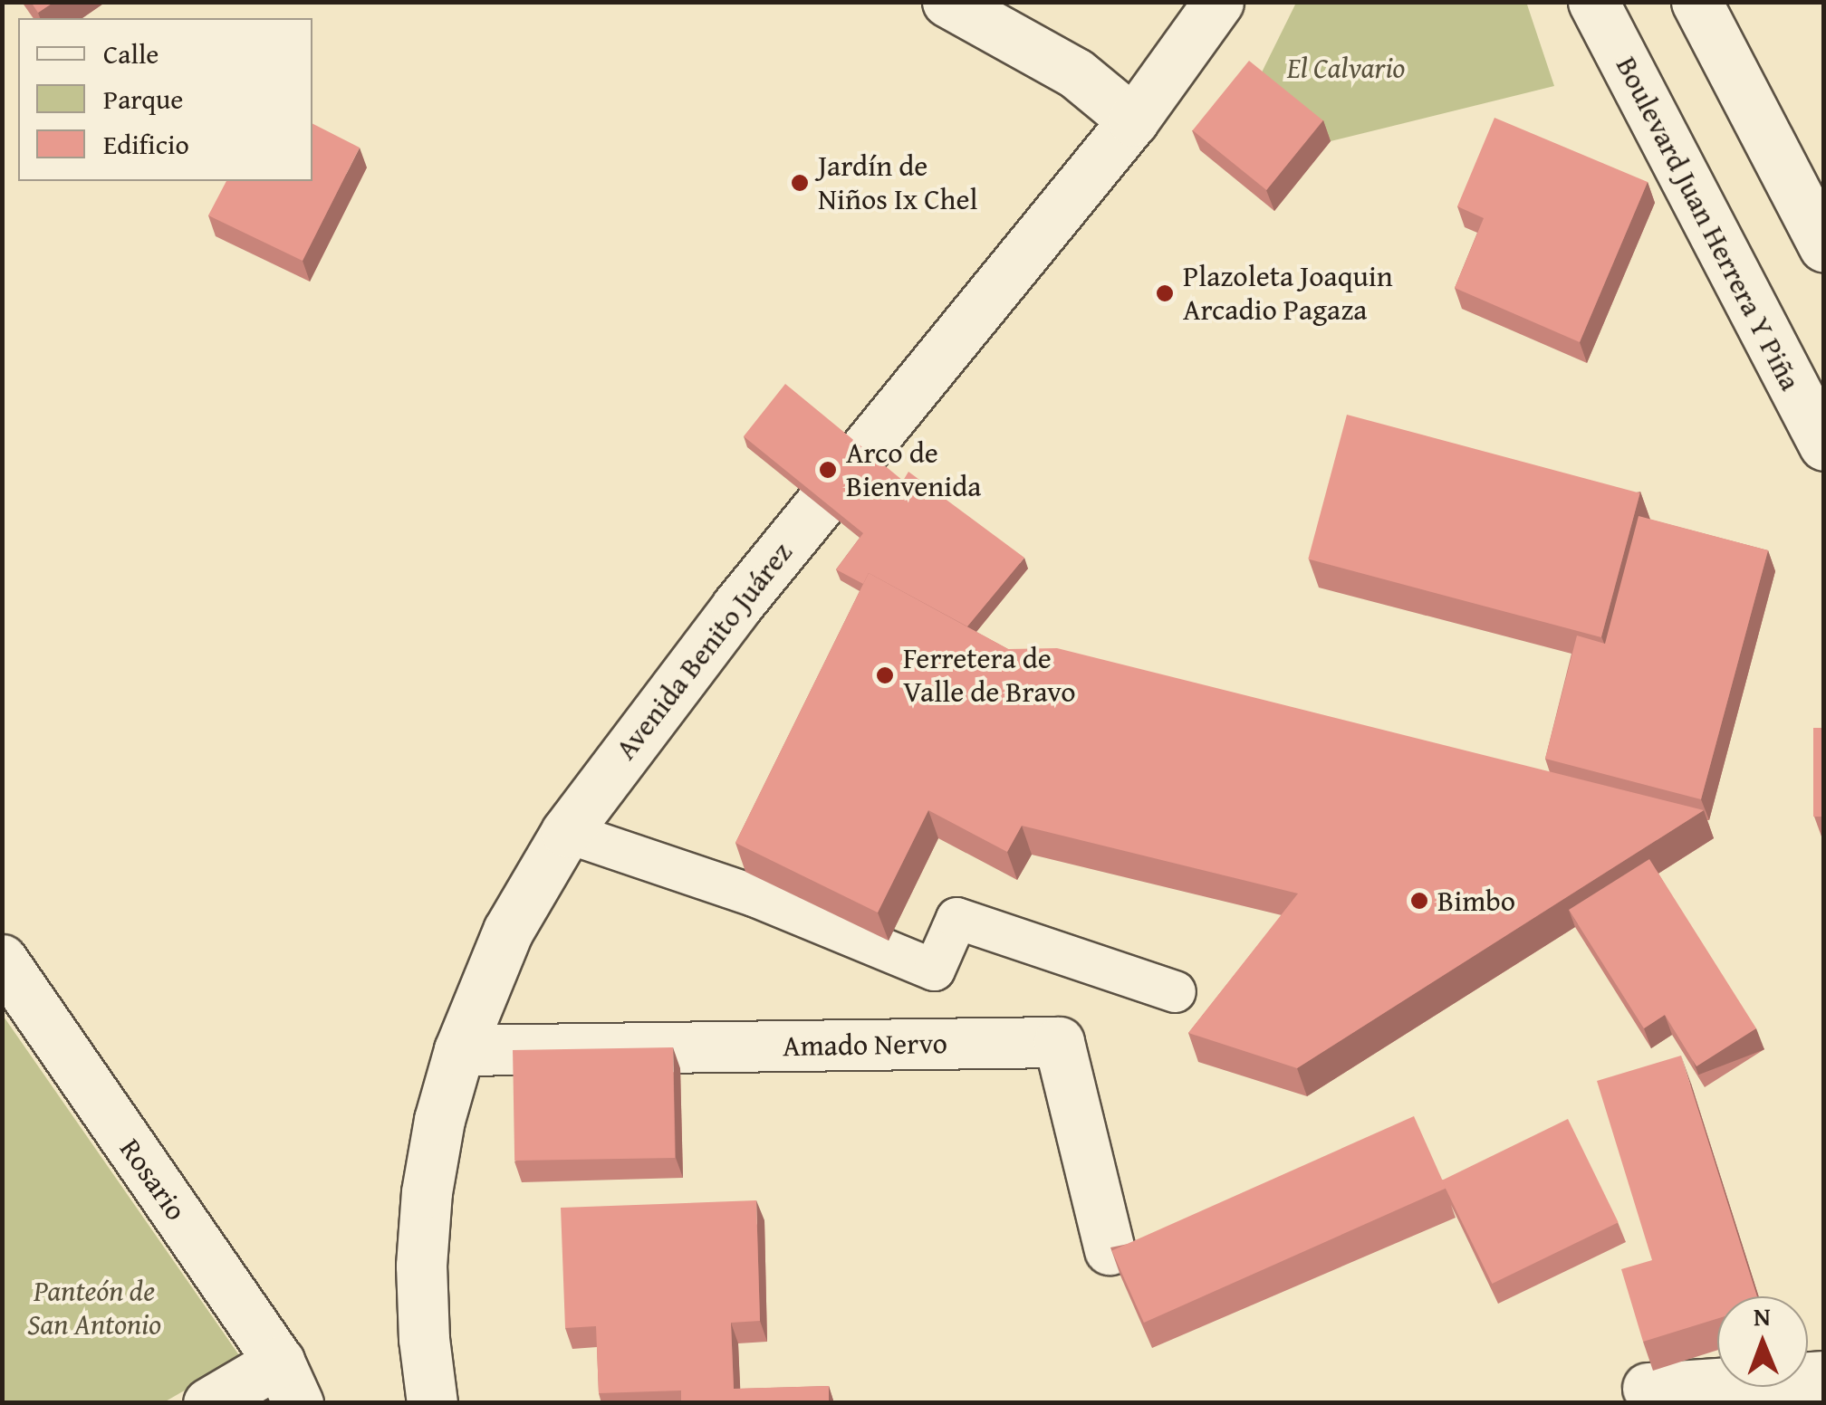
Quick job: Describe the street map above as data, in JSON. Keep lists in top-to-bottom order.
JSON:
{
  "streets": {
    "street": [
      "Boulevard Juan Herrera Y Piña",
      "Avenida Benito Juárez",
      "Amado Nervo",
      "Rosario"
    ]
  },
  "crossings": [
    ["Avenida Benito Juárez", "Amado Nervo"]
  ],
  "parks": ["El Calvario", "Panteón de San Antonio"],
  "places": [
    "Jardín de Niños Ix Chel",
    "Plazoleta Joaquin Arcadio Pagaza",
    "Arco de Bienvenida",
    "Ferretera de Valle de Bravo",
    "Bimbo"
  ],
  "legend": ["Calle", "Parque", "Edificio"],
  "north": "top"
}
